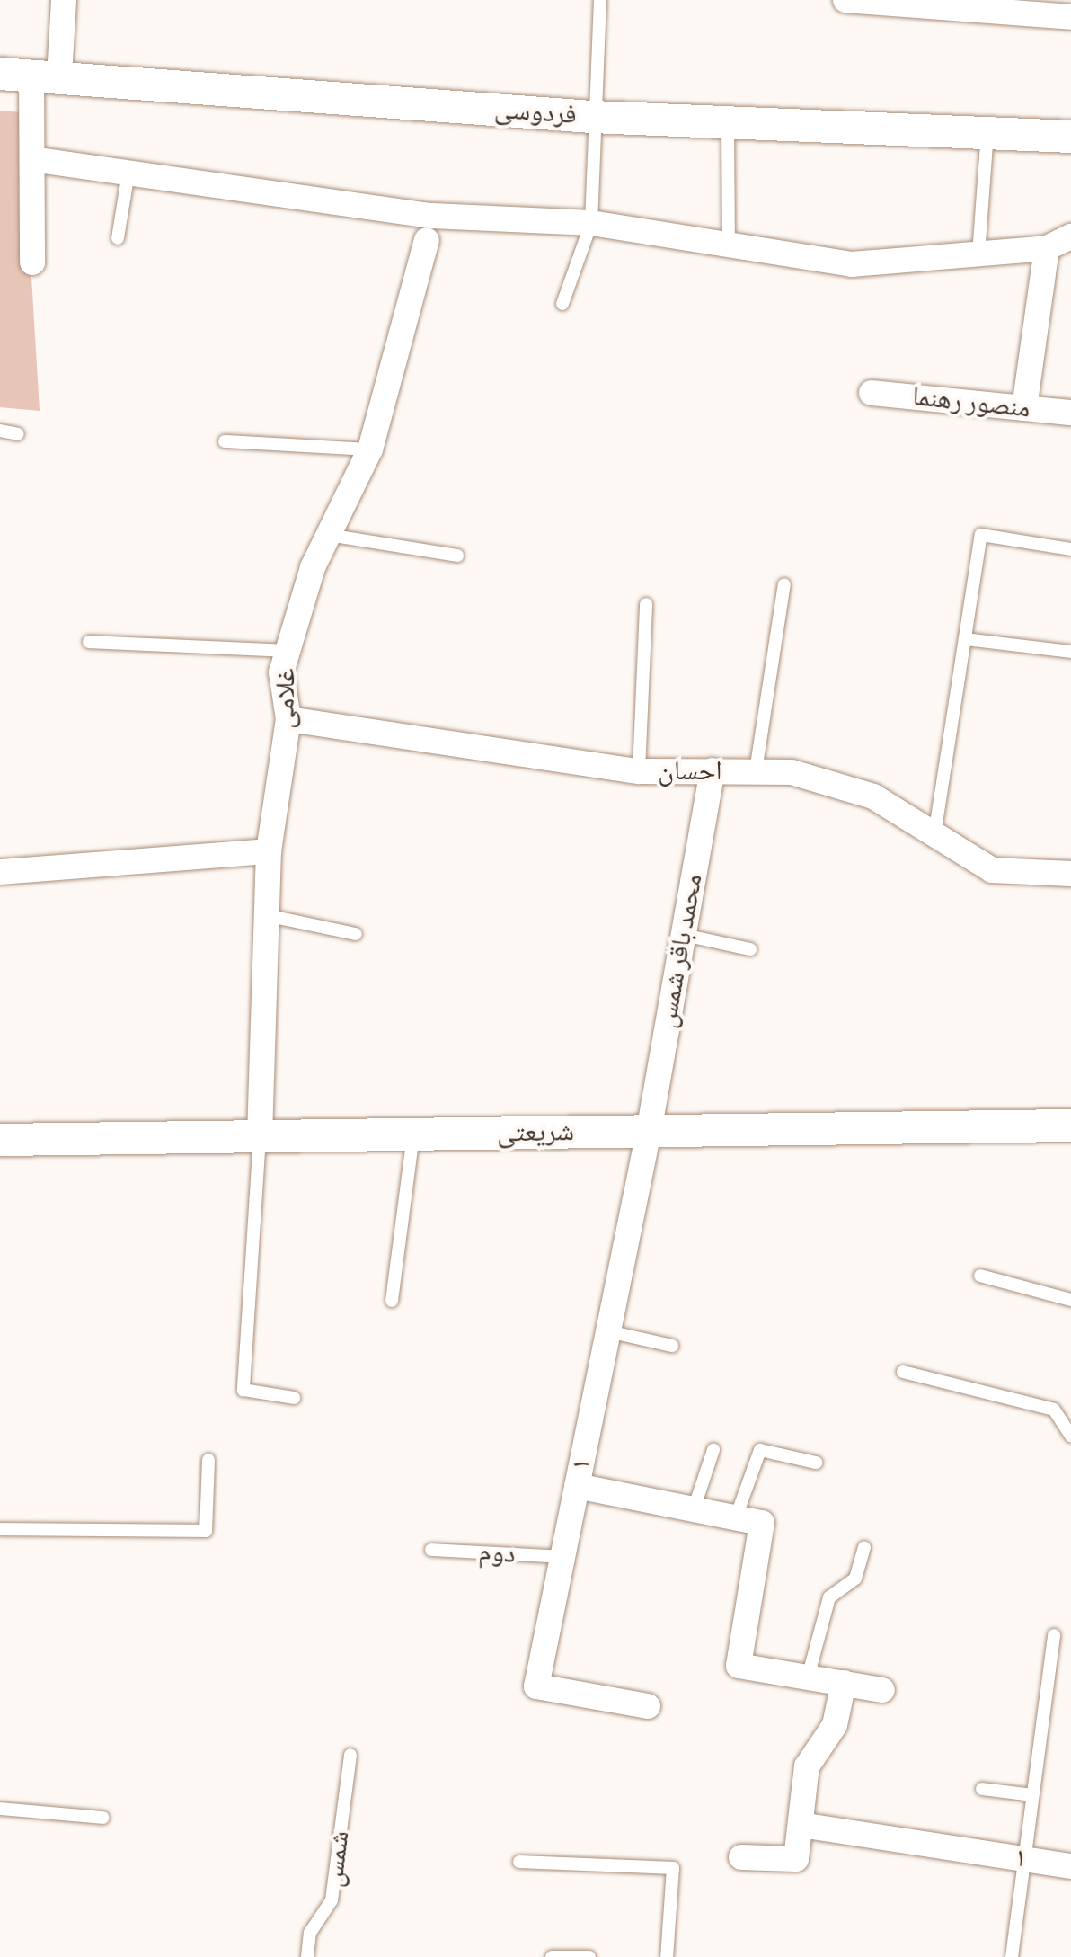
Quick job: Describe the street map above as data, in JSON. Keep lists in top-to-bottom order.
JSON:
{
  "streets": {
    "street": [
      "فردوسی",
      "منصور رهنما",
      "غلامی",
      "احسان",
      "محمد باقر شمس",
      "شریعتی",
      "۱"
    ],
    "lane": ["دوم", "شمس"]
  },
  "crossings": [
    ["غلامی", "احسان"],
    ["غلامی", "شریعتی"],
    ["احسان", "محمد باقر شمس"],
    ["محمد باقر شمس", "شریعتی"],
    ["محمد باقر شمس", "۱"],
    ["شریعتی", "۱"],
    ["۱", "دوم"]
  ]
}
